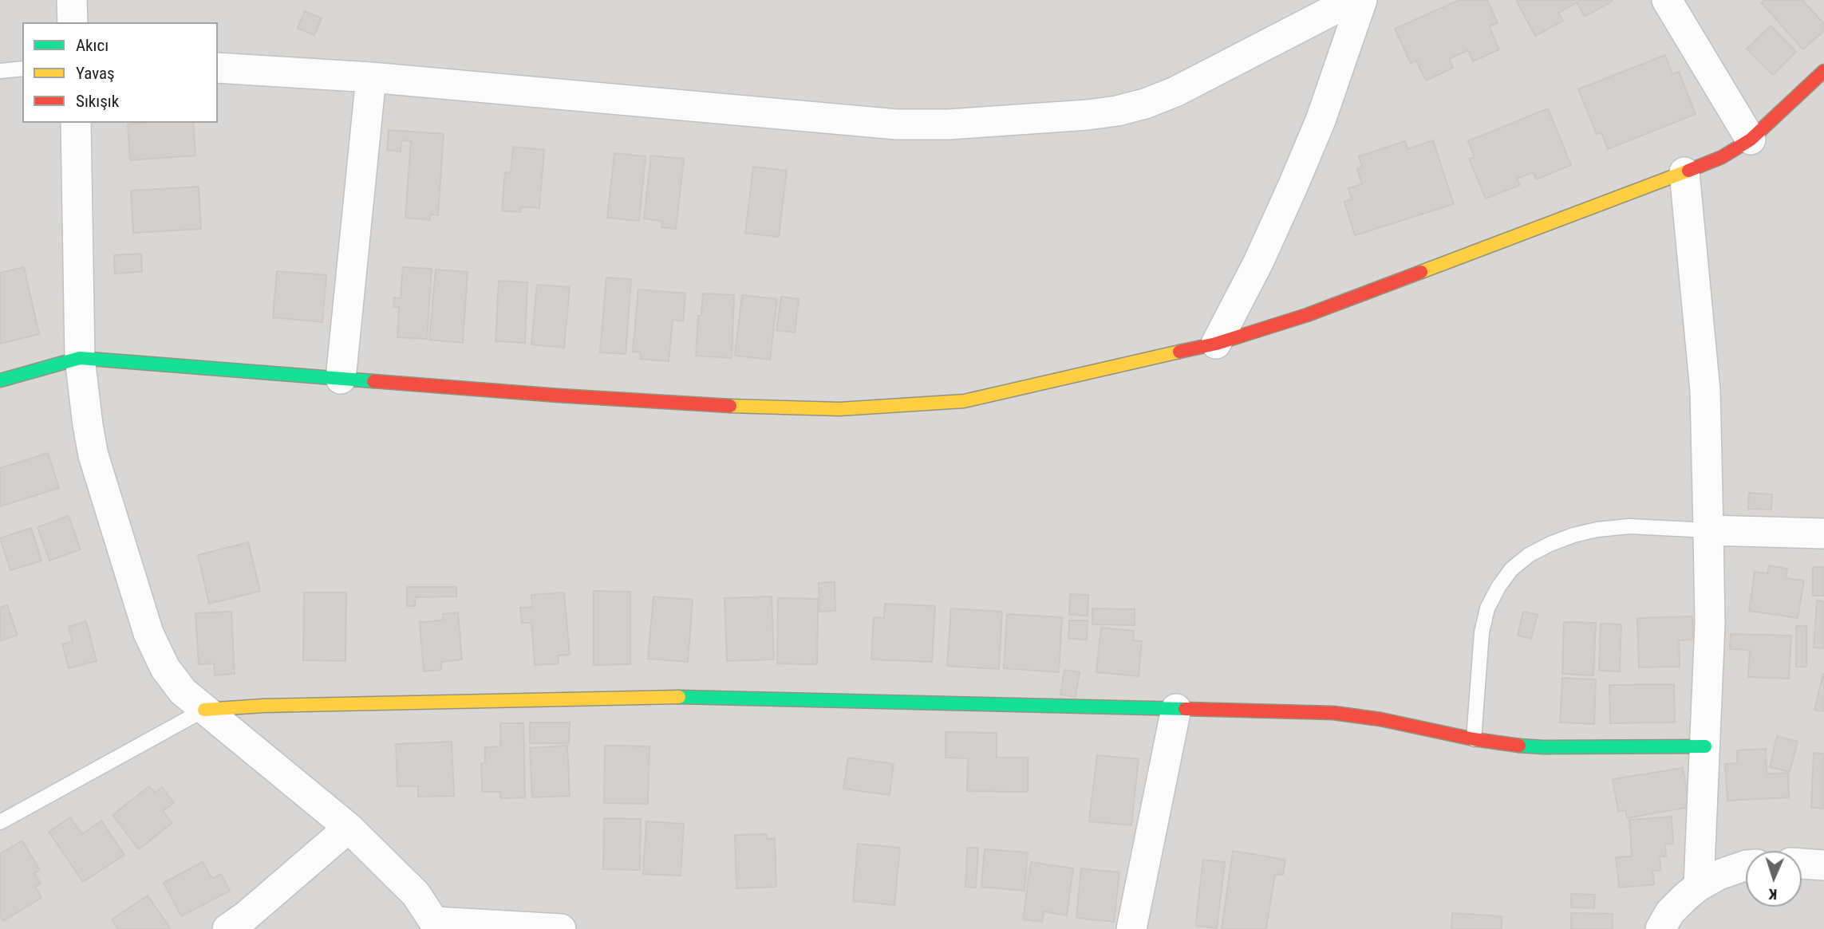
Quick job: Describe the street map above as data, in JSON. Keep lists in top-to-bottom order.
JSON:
{
  "legend": ["Akıcı", "Yavaş", "Sıkışık"],
  "north": "bottom"
}
